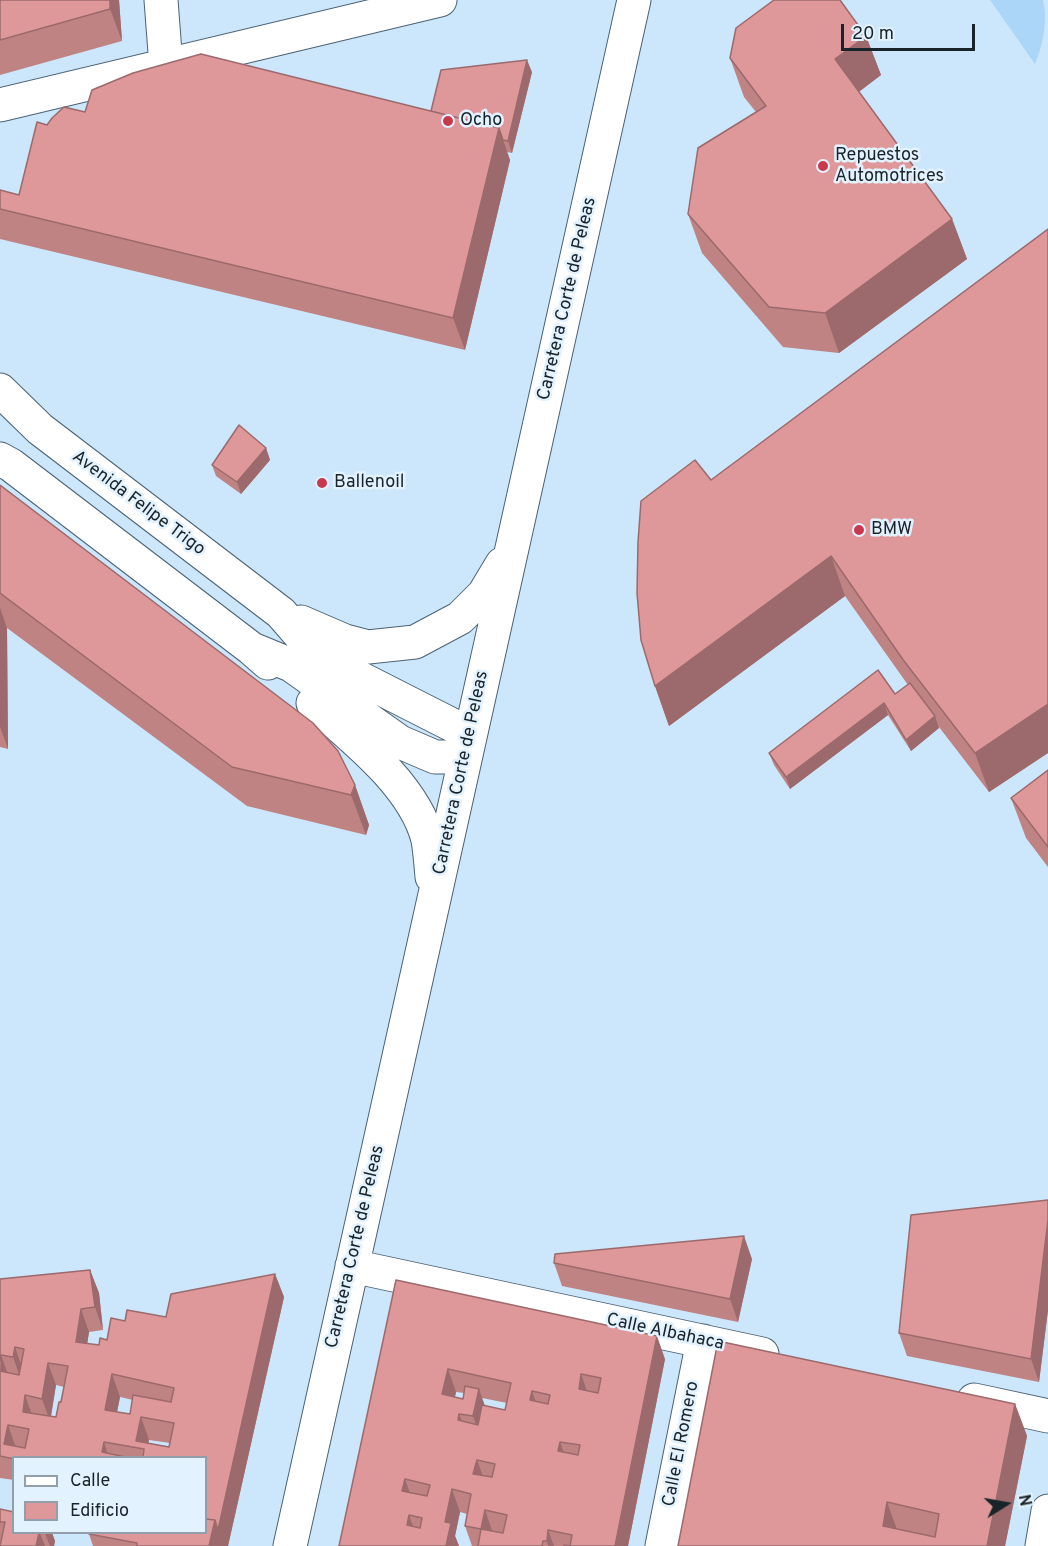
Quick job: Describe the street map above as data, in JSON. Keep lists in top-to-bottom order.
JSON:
{
  "streets": {
    "street": [
      "Carretera Corte de Peleas",
      "Avenida Felipe Trigo",
      "Calle Albahaca",
      "Calle El Romero"
    ]
  },
  "crossings": [
    ["Carretera Corte de Peleas", "Avenida Felipe Trigo"],
    ["Carretera Corte de Peleas", "Calle Albahaca"],
    ["Calle Albahaca", "Calle El Romero"]
  ],
  "places": [
    "Ocho",
    "Repuestos Automotrices",
    "Ballenoil",
    "BMW"
  ],
  "legend": ["Calle", "Edificio"],
  "scale_bar": "20 m",
  "north": "right"
}
